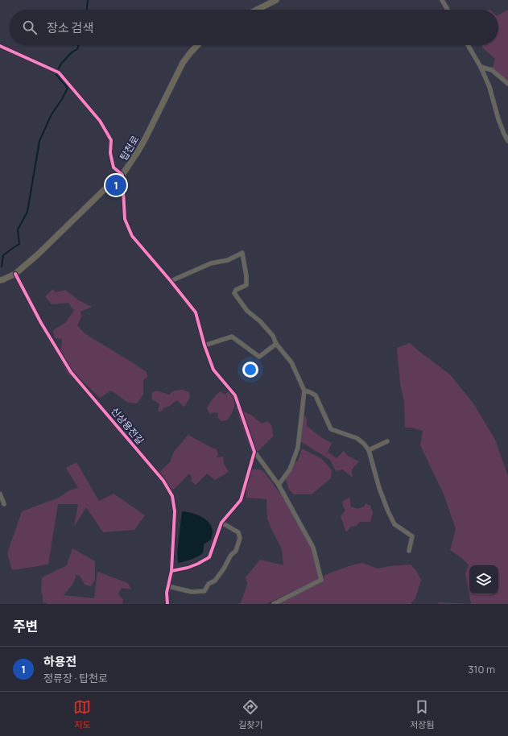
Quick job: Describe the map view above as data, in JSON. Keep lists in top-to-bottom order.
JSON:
{
  "streets": {
    "main road": ["탑천로"],
    "street": ["신상용전길"]
  },
  "crossings": [
    ["탑천로", "신상용전길"]
  ],
  "page": {
    "search": "장소 검색",
    "pins": "1",
    "heading": "주변",
    "list": [
      {
        "mark": "1",
        "name": "하용전",
        "note": "정류장 · 탑천로",
        "value": "310 m"
      }
    ],
    "nav": ["지도", "길찾기", "저장됨"]
  }
}
